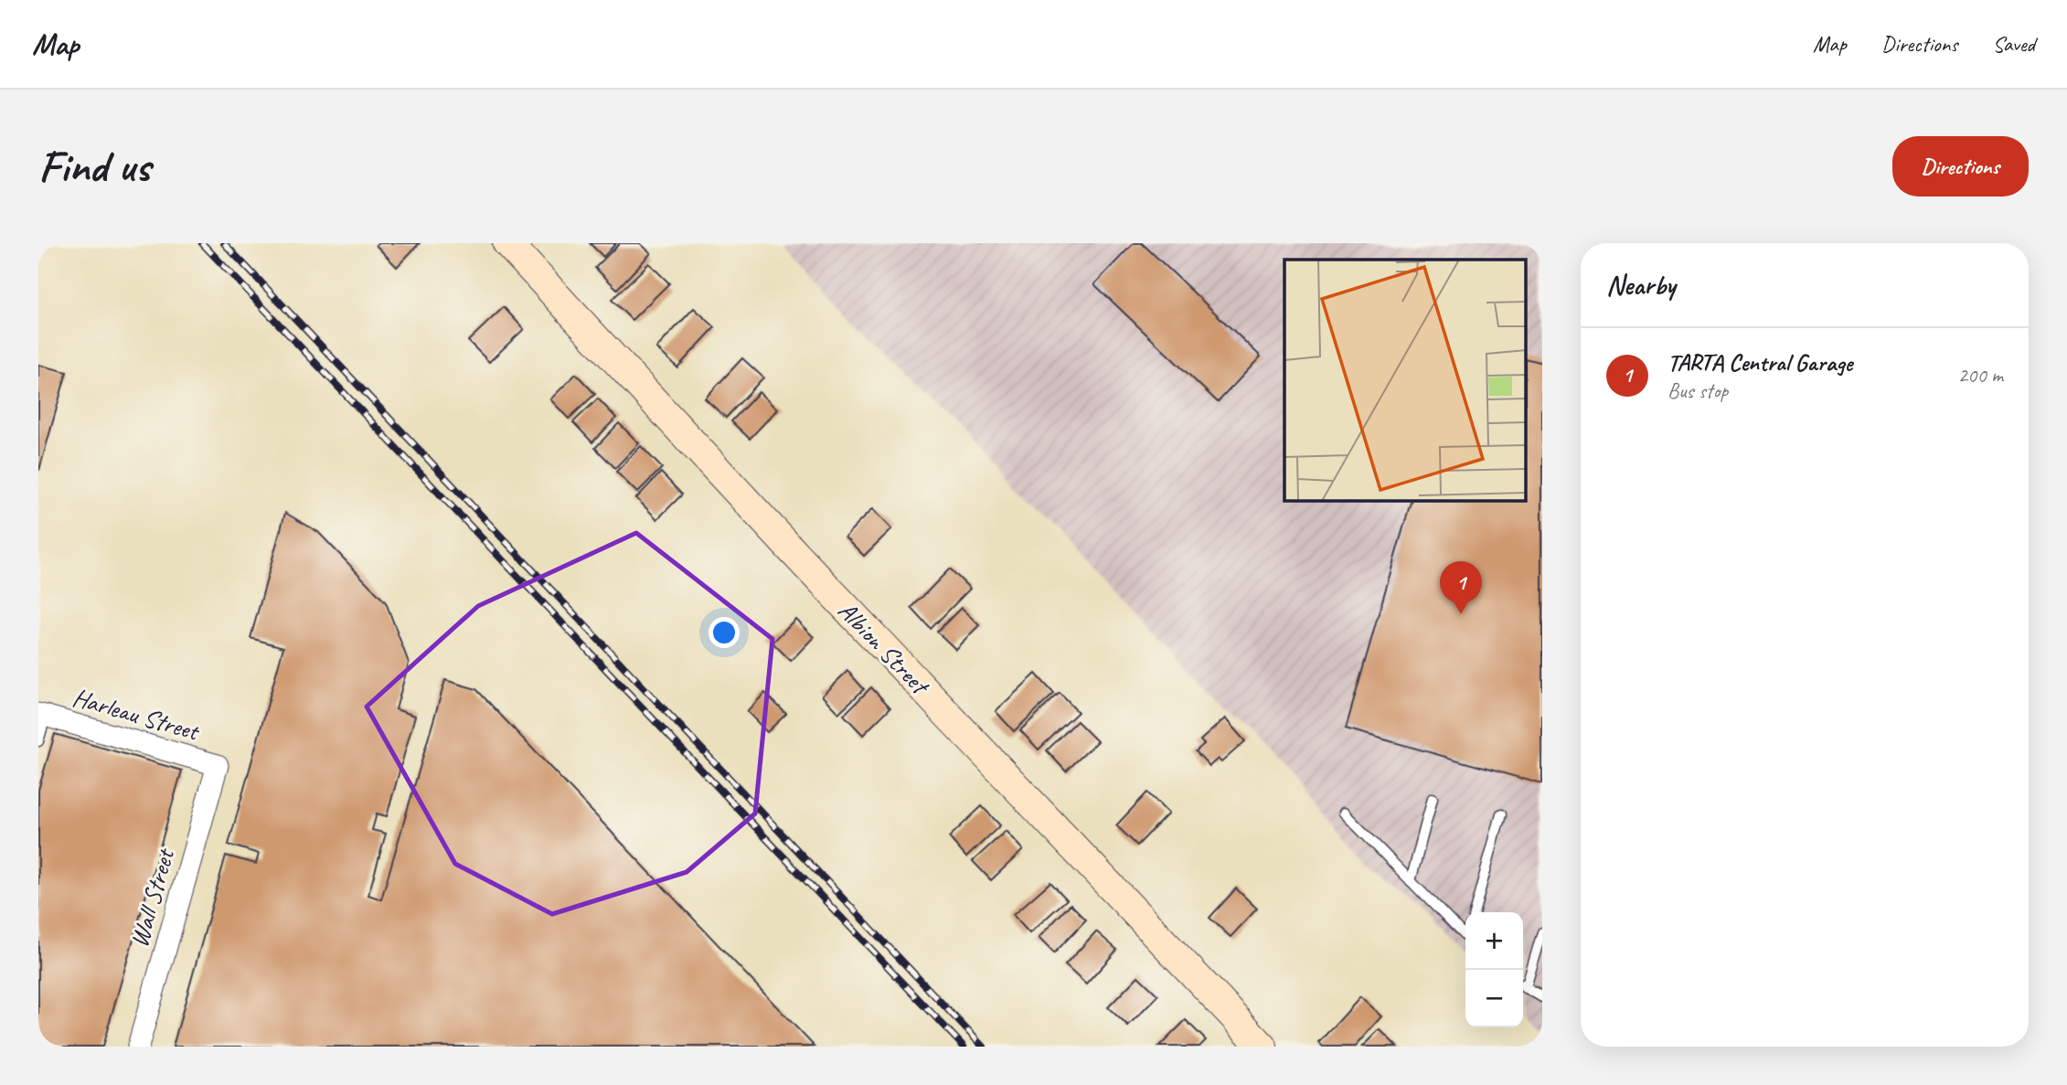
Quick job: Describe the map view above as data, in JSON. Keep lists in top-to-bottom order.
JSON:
{
  "streets": {
    "street": ["Albion Street", "Harleau Street", "Wall Street"]
  },
  "crossings": [
    ["Harleau Street", "Wall Street"]
  ],
  "page": {
    "header": "Map",
    "nav": ["Map", "Directions", "Saved"],
    "buttons": "Directions",
    "title": "Find us",
    "heading": "Nearby",
    "list": [
      {
        "mark": "1",
        "name": "TARTA Central Garage",
        "note": "Bus stop",
        "value": "200 m"
      }
    ],
    "pins": "1",
    "map_buttons": ["+", "−"]
  }
}
